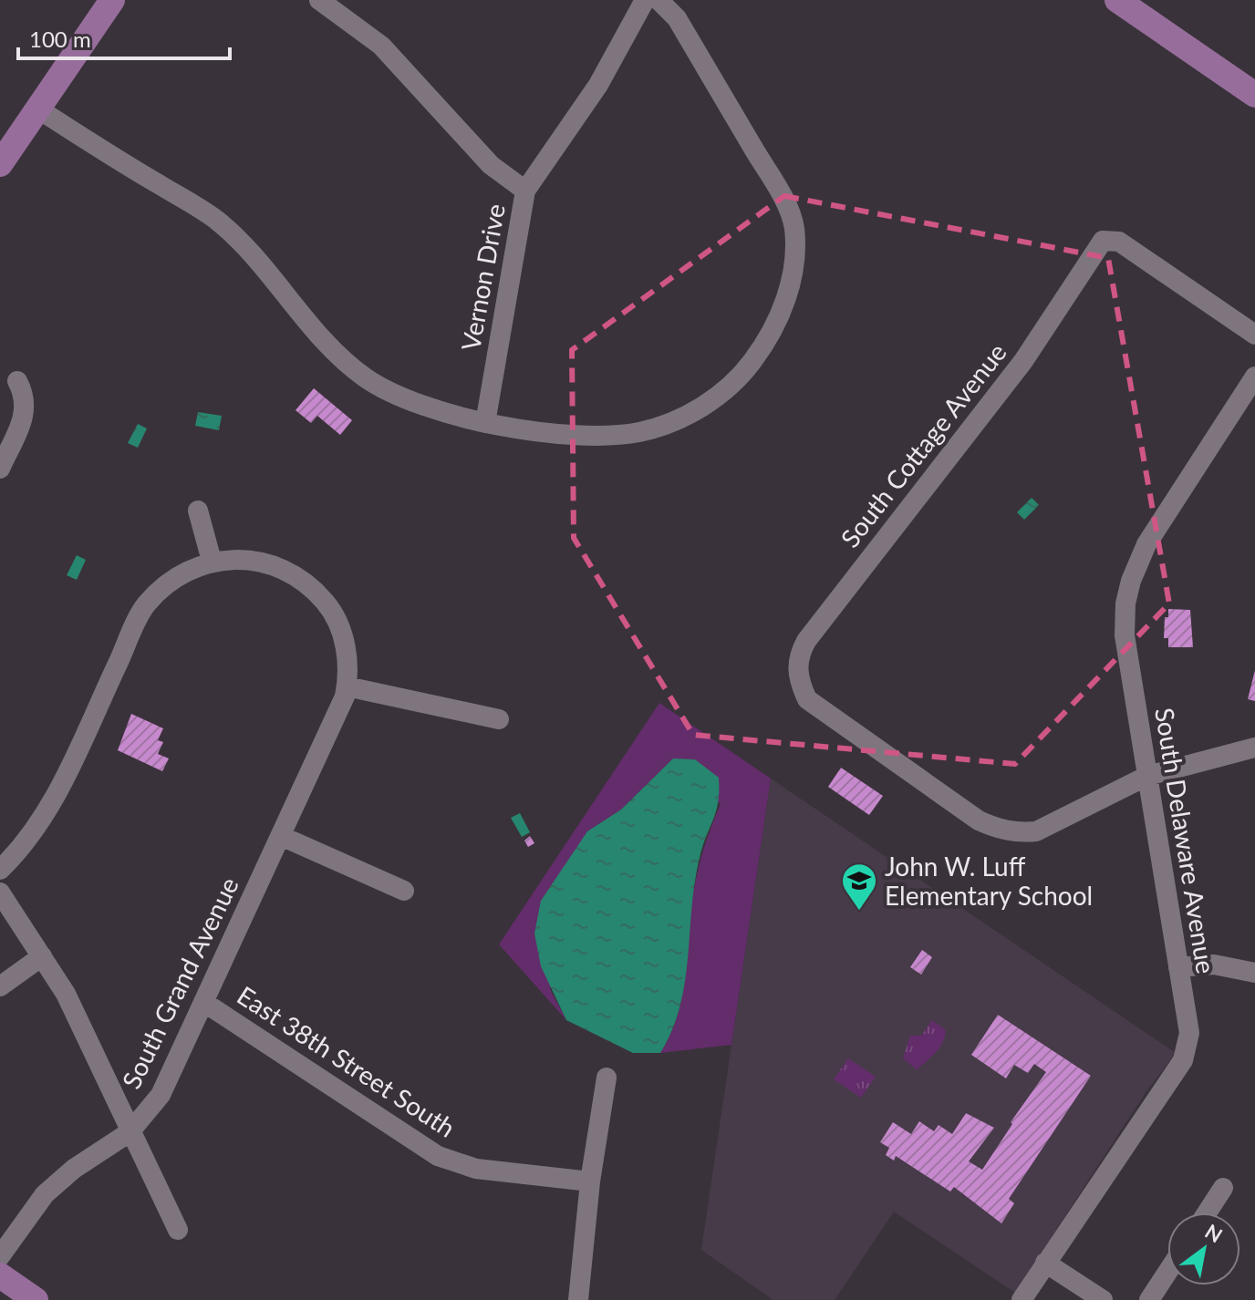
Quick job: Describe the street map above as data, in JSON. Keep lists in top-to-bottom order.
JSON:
{
  "streets": {
    "street": [
      "Vernon Drive",
      "South Cottage Avenue",
      "South Delaware Avenue",
      "South Grand Avenue",
      "East 38th Street South"
    ]
  },
  "crossings": [
    ["South Cottage Avenue", "South Delaware Avenue"],
    ["South Grand Avenue", "East 38th Street South"]
  ],
  "places": {
    "school or university": ["John W. Luff Elementary School"]
  },
  "scale_bar": "100 m",
  "north": "top right"
}
